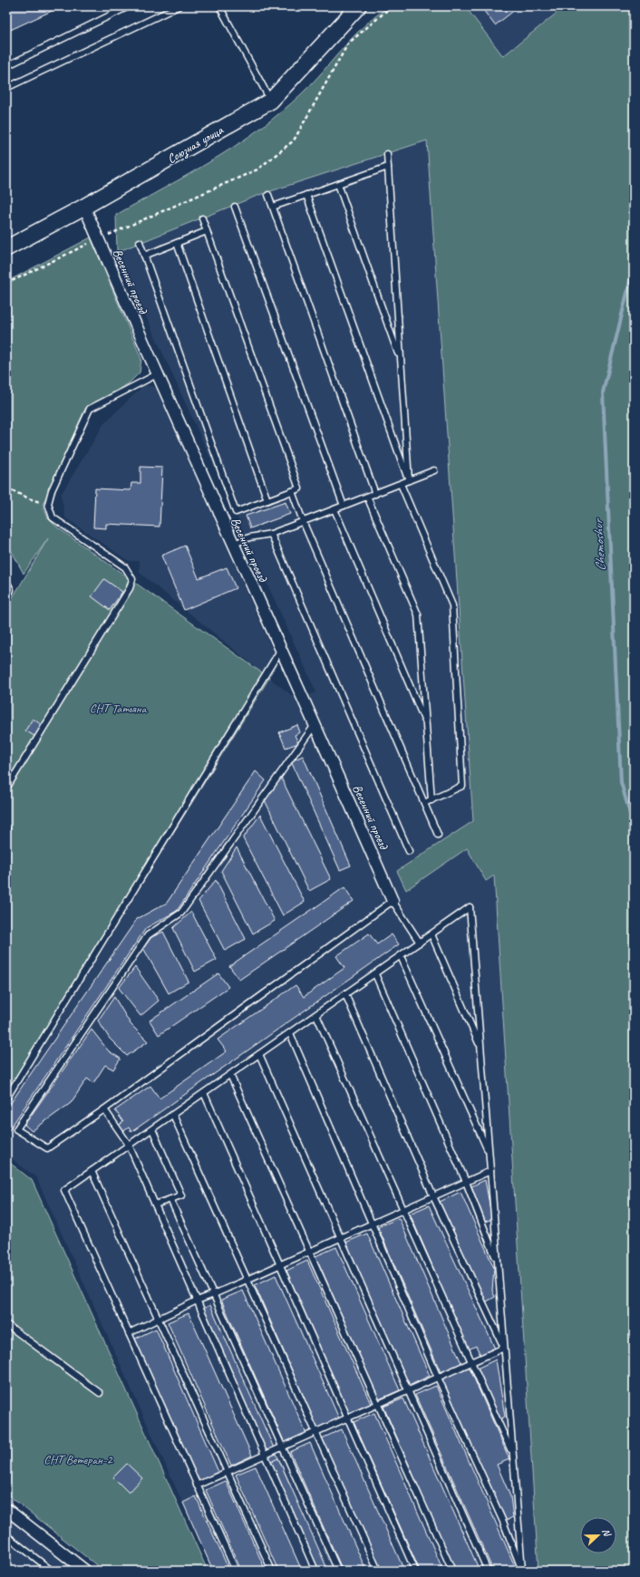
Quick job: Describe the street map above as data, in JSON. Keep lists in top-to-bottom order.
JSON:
{
  "streets": {
    "main road": ["Союзная улица"],
    "street": ["Весенний проезд"]
  },
  "crossings": [
    ["Союзная улица", "Весенний проезд"]
  ],
  "water": ["Chemoshur"],
  "parks": ["СНТ Татьяна", "СНТ Ветеран-2"],
  "north": "right"
}
